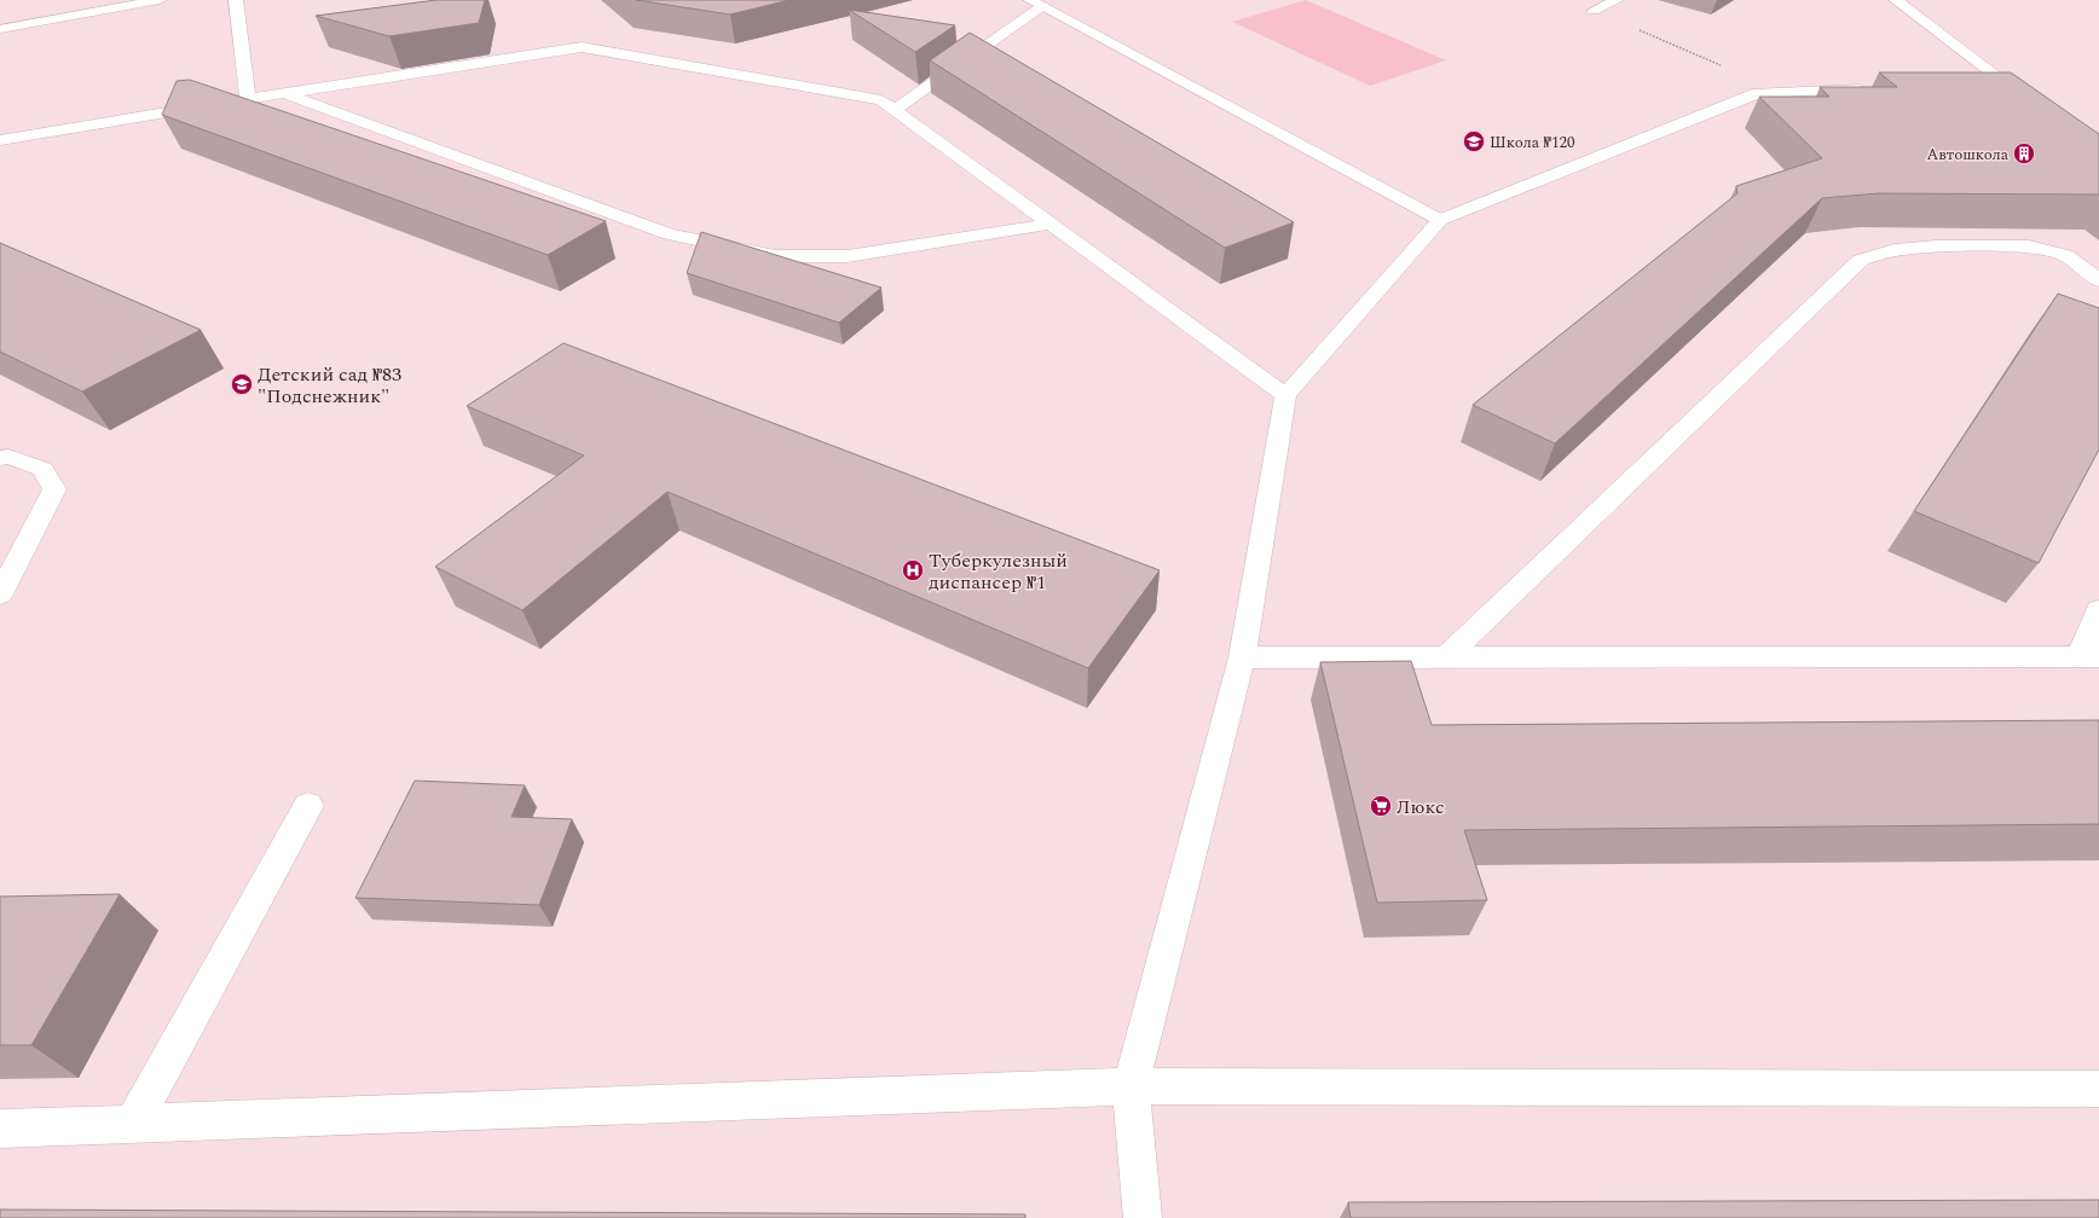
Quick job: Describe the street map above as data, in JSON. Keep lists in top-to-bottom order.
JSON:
{
  "places": {
    "school or university": ["Школа №120", "Детский сад №83 \"Подснежник\""],
    "building": ["Автошкола"],
    "hospital": ["Туберкулезный диспансер №1"],
    "supermarket": ["Люкс"]
  }
}
